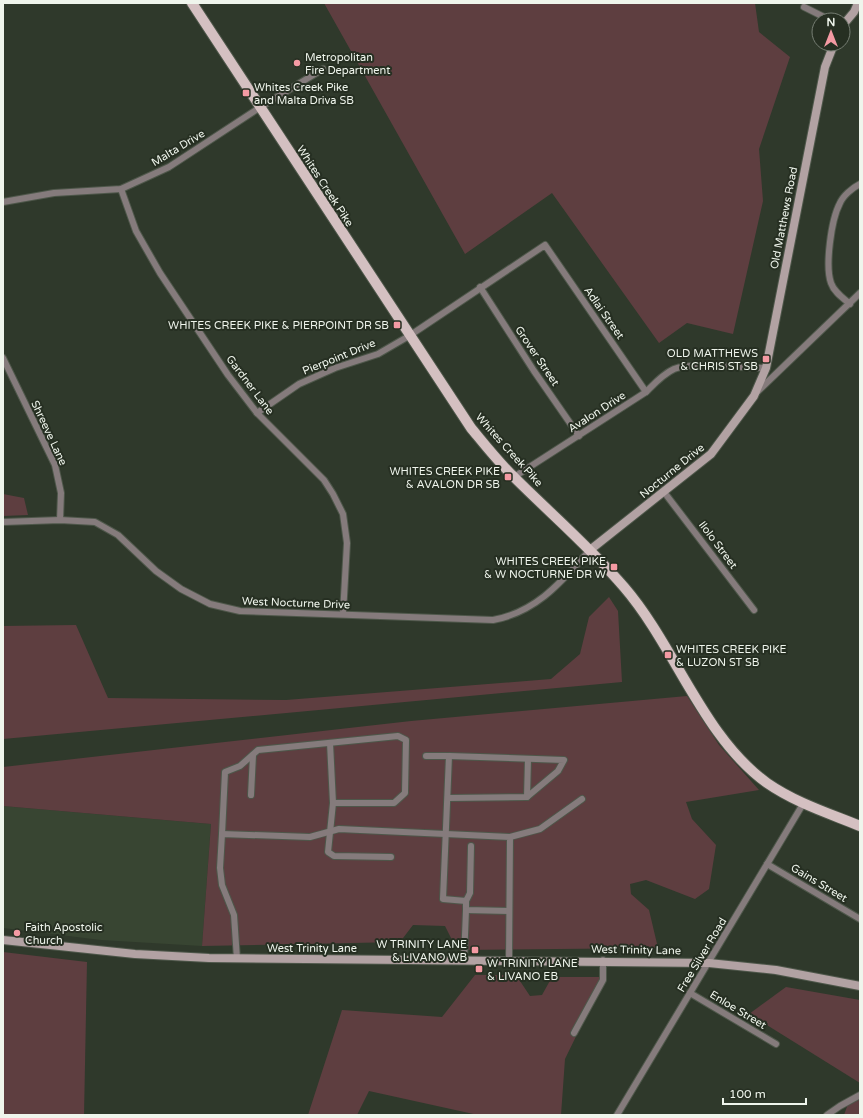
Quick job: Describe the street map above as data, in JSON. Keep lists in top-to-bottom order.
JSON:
{
  "streets": {
    "main road": [
      "Whites Creek Pike",
      "Old Matthews Road",
      "Nocturne Drive",
      "West Trinity Lane"
    ],
    "street": [
      "Malta Drive",
      "Adlai Street",
      "Grover Street",
      "Pierpoint Drive",
      "Gardner Lane",
      "Avalon Drive",
      "Shreeve Lane",
      "Ilolo Street",
      "West Nocturne Drive",
      "Gains Street",
      "Free Silver Road",
      "Enloe Street"
    ]
  },
  "crossings": [
    ["Malta Drive", "Whites Creek Pike"],
    ["Malta Drive", "Gardner Lane"],
    ["Whites Creek Pike", "Pierpoint Drive"],
    ["Whites Creek Pike", "Avalon Drive"],
    ["Whites Creek Pike", "Nocturne Drive"],
    ["Whites Creek Pike", "West Nocturne Drive"],
    ["Whites Creek Pike", "Free Silver Road"],
    ["Old Matthews Road", "Avalon Drive"],
    ["Old Matthews Road", "Nocturne Drive"],
    ["Adlai Street", "Pierpoint Drive"],
    ["Adlai Street", "Avalon Drive"],
    ["Grover Street", "Pierpoint Drive"],
    ["Grover Street", "Avalon Drive"],
    ["Pierpoint Drive", "Gardner Lane"],
    ["Gardner Lane", "West Nocturne Drive"],
    ["Shreeve Lane", "West Nocturne Drive"],
    ["Nocturne Drive", "Ilolo Street"],
    ["Nocturne Drive", "West Nocturne Drive"],
    ["Gains Street", "Free Silver Road"],
    ["West Trinity Lane", "Free Silver Road"],
    ["Free Silver Road", "Enloe Street"]
  ],
  "places": {
    "other": ["Metropolitan Fire Department", "Faith Apostolic Church"],
    "transit": [
      "Whites Creek Pike and Malta Driva SB",
      "WHITES CREEK PIKE & PIERPOINT DR SB",
      "OLD MATTHEWS & CHRIS ST SB",
      "WHITES CREEK PIKE & AVALON DR SB",
      "WHITES CREEK PIKE & W NOCTURNE DR W",
      "WHITES CREEK PIKE & LUZON ST SB",
      "W TRINITY LANE & LIVANO WB",
      "W TRINITY LANE & LIVANO EB"
    ]
  },
  "scale_bar": "100 m",
  "north": "top"
}
